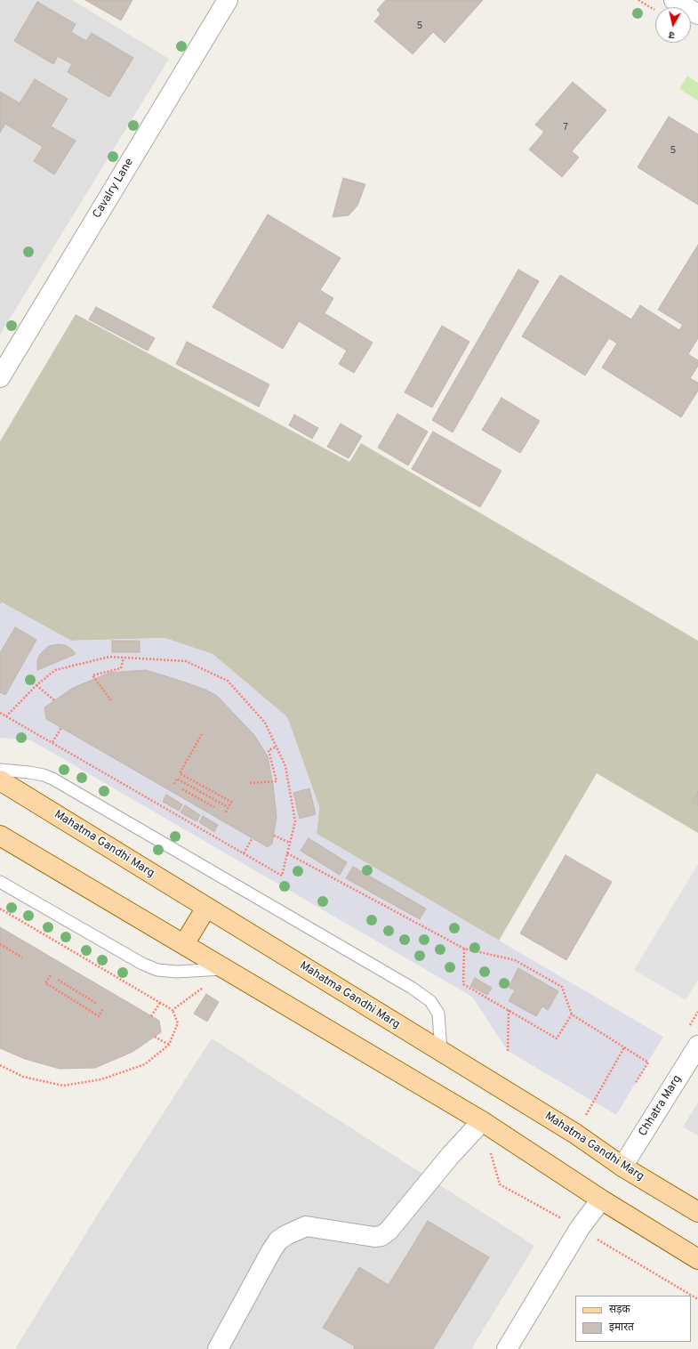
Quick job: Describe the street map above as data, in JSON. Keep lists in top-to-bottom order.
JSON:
{
  "streets": {
    "main road": ["Mahatma Gandhi Marg"],
    "street": ["Cavalry Lane", "Chhatra Marg"]
  },
  "crossings": [
    ["Mahatma Gandhi Marg", "Chhatra Marg"]
  ],
  "house_numbers": ["5", "7", "5"],
  "legend": ["सड़क", "इमारत"],
  "north": "bottom"
}
